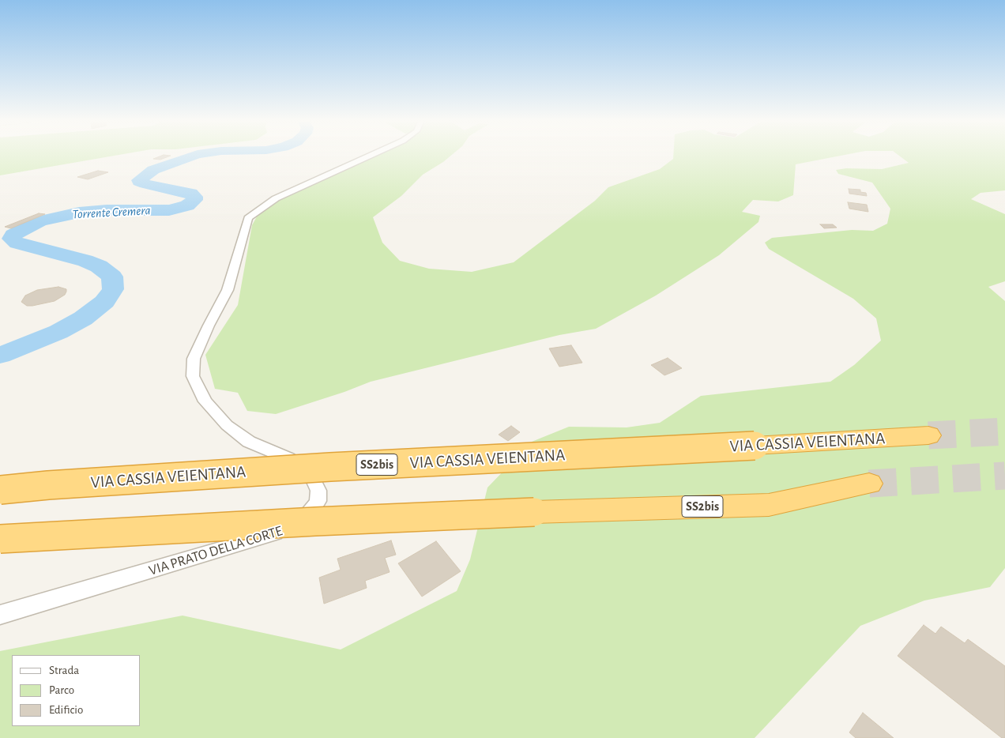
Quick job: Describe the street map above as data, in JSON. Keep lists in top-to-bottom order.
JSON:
{
  "streets": {
    "highway": ["VIA CASSIA VEIENTANA", "SS2bis"],
    "street": ["VIA PRATO DELLA CORTE"]
  },
  "water": ["Torrente Cremera"],
  "legend": ["Strada", "Parco", "Edificio"]
}
